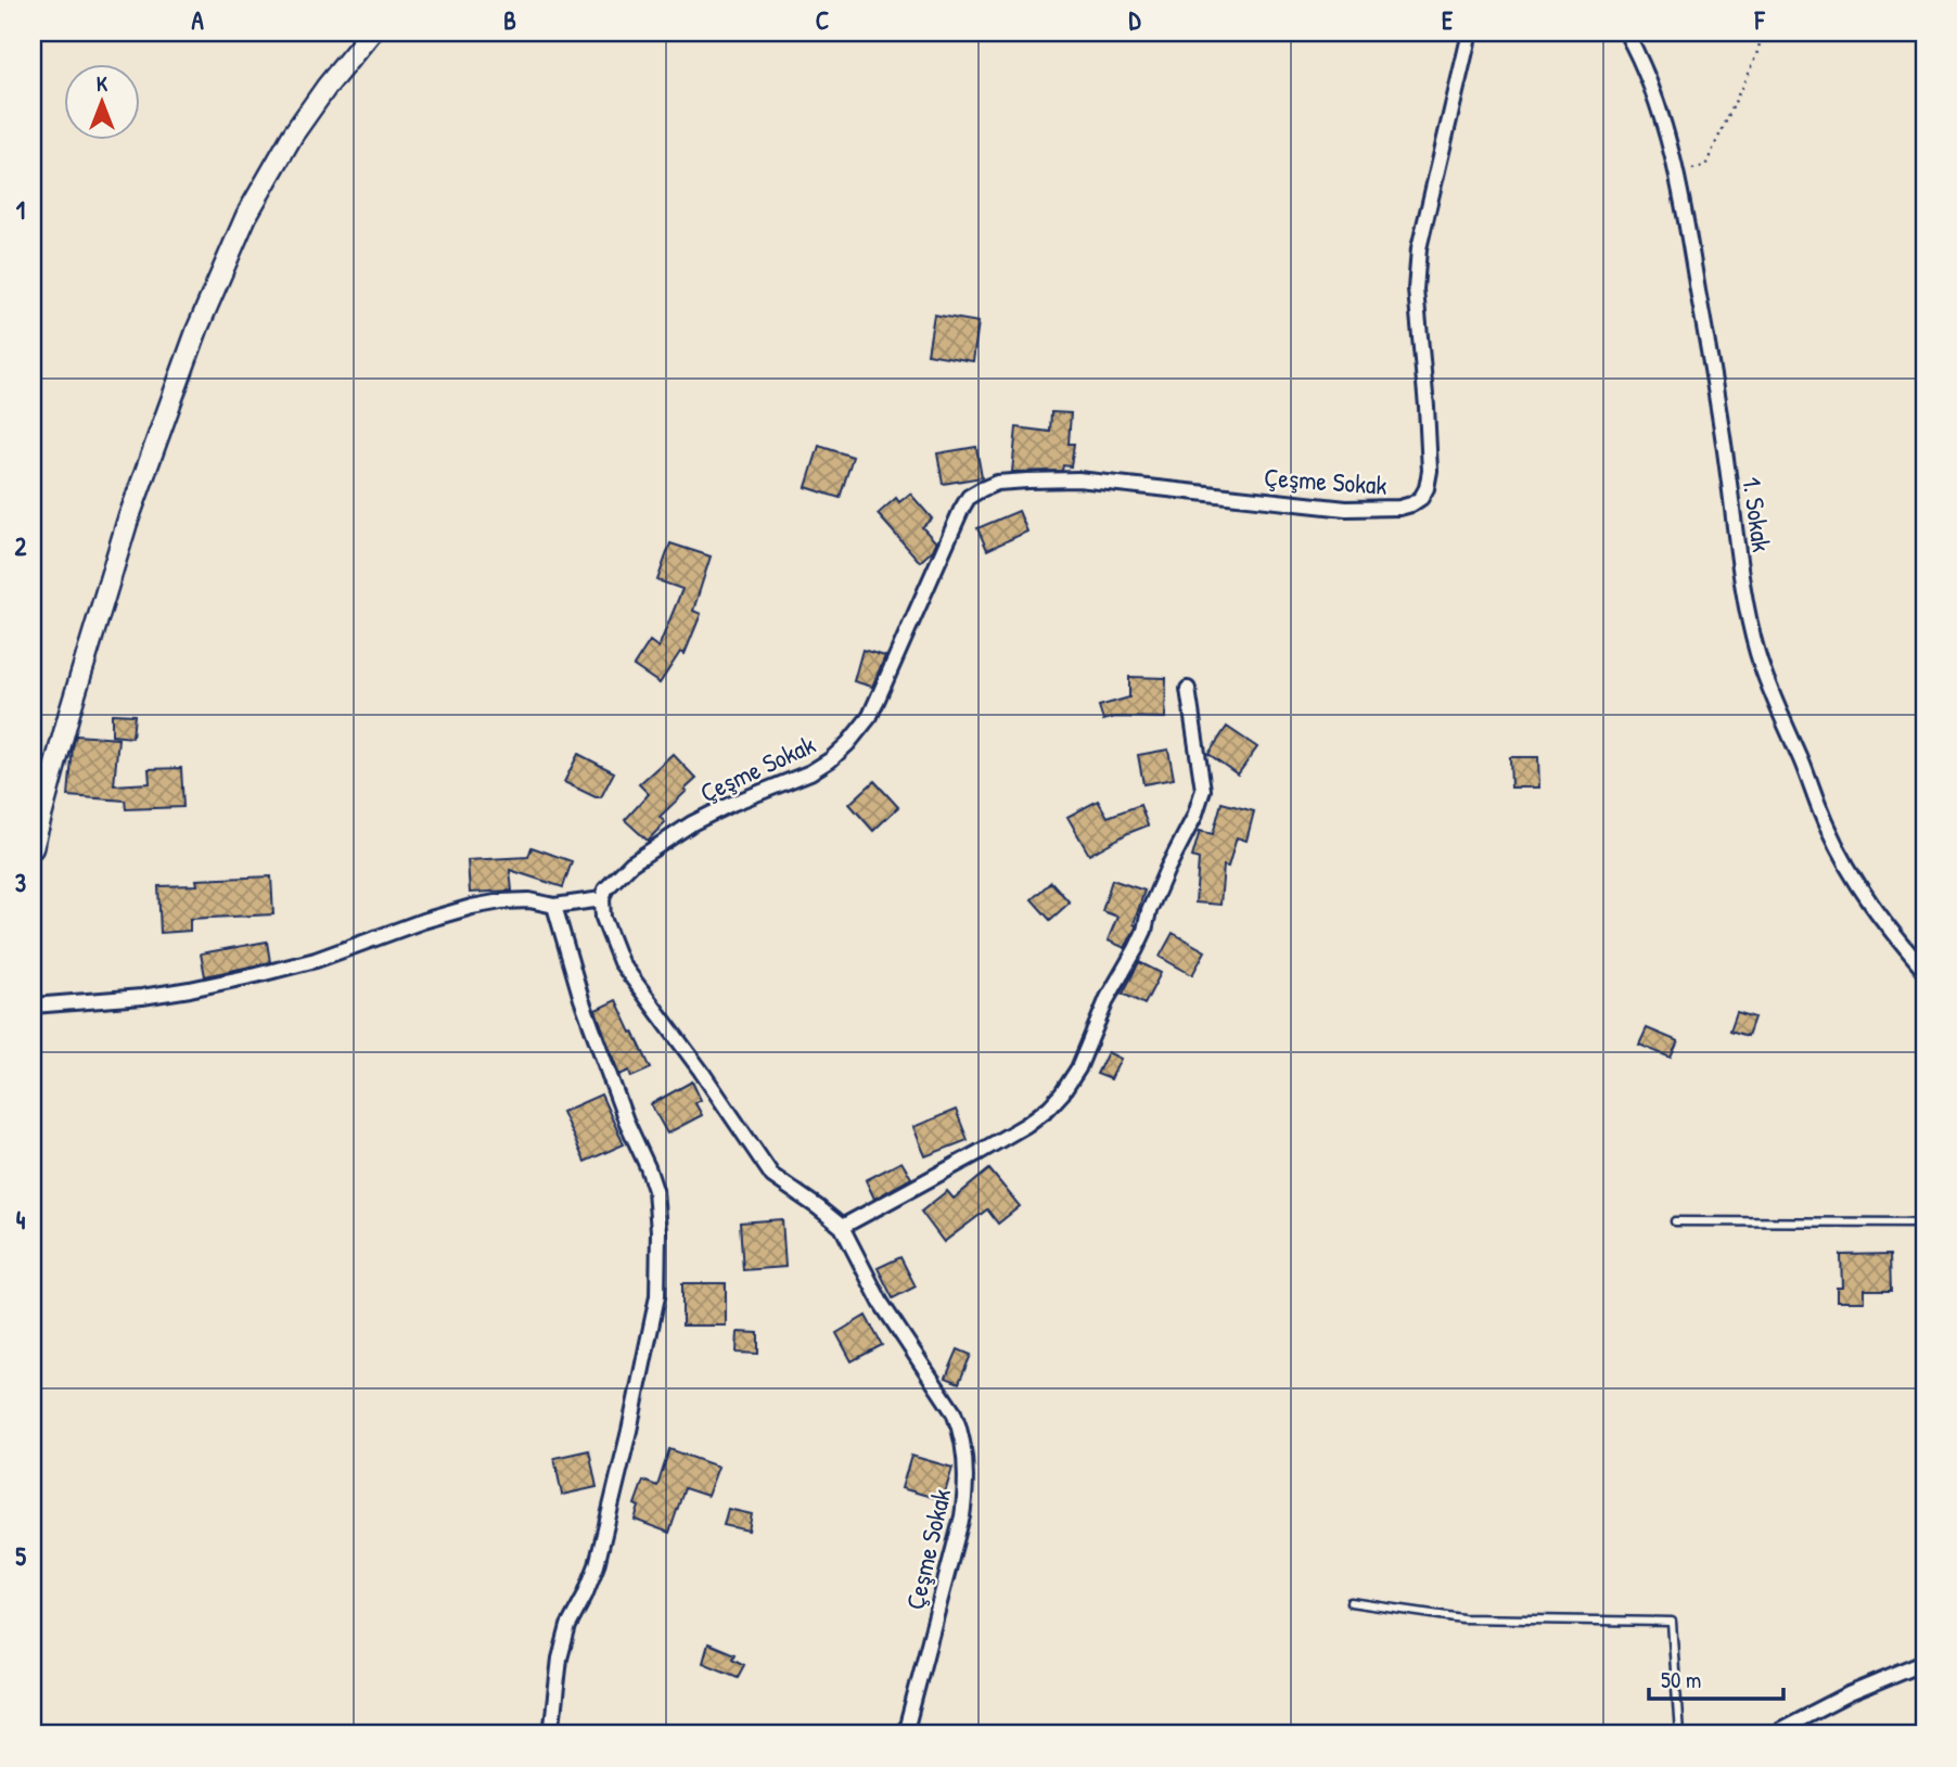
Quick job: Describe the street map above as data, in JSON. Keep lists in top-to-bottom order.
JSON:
{
  "streets": {
    "street": ["Çeşme Sokak", "1. Sokak"]
  },
  "scale_bar": "50 m",
  "north": "top",
  "grid": {
    "columns": [
      "A",
      "B",
      "C",
      "D",
      "E",
      "F"
    ],
    "rows": [
      "1",
      "2",
      "3",
      "4",
      "5"
    ]
  }
}
